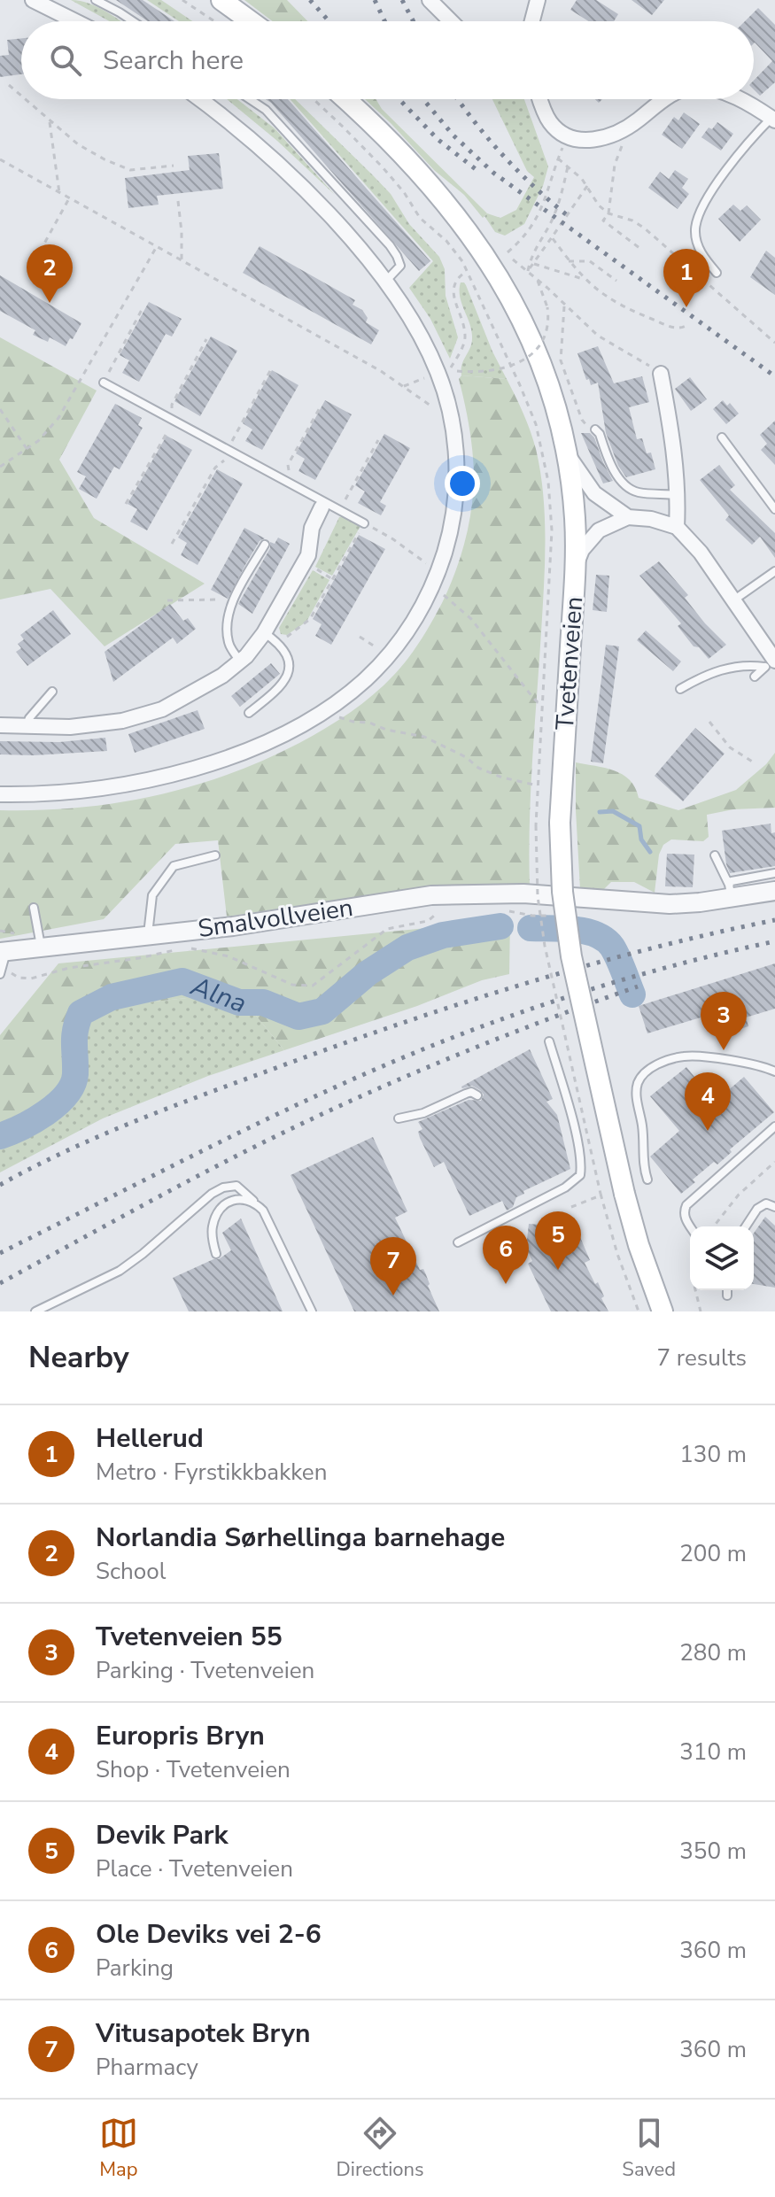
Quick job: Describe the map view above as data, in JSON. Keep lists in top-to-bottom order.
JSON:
{
  "streets": {
    "main road": ["Tvetenveien"],
    "street": ["Smalvollveien"]
  },
  "water": ["Alna"],
  "page": {
    "search": "Search here",
    "pins": [
      "2",
      "1",
      "3",
      "4",
      "5",
      "6",
      "7"
    ],
    "heading": ["Nearby", "7 results"],
    "list": [
      {
        "mark": "1",
        "name": "Hellerud",
        "note": "Metro · Fyrstikkbakken",
        "value": "130 m"
      },
      {
        "mark": "2",
        "name": "Norlandia Sørhellinga barnehage",
        "note": "School",
        "value": "200 m"
      },
      {
        "mark": "3",
        "name": "Tvetenveien 55",
        "note": "Parking · Tvetenveien",
        "value": "280 m"
      },
      {
        "mark": "4",
        "name": "Europris Bryn",
        "note": "Shop · Tvetenveien",
        "value": "310 m"
      },
      {
        "mark": "5",
        "name": "Devik Park",
        "note": "Place · Tvetenveien",
        "value": "350 m"
      },
      {
        "mark": "6",
        "name": "Ole Deviks vei 2-6",
        "note": "Parking",
        "value": "360 m"
      },
      {
        "mark": "7",
        "name": "Vitusapotek Bryn",
        "note": "Pharmacy",
        "value": "360 m"
      }
    ],
    "nav": ["Map", "Directions", "Saved"]
  }
}
